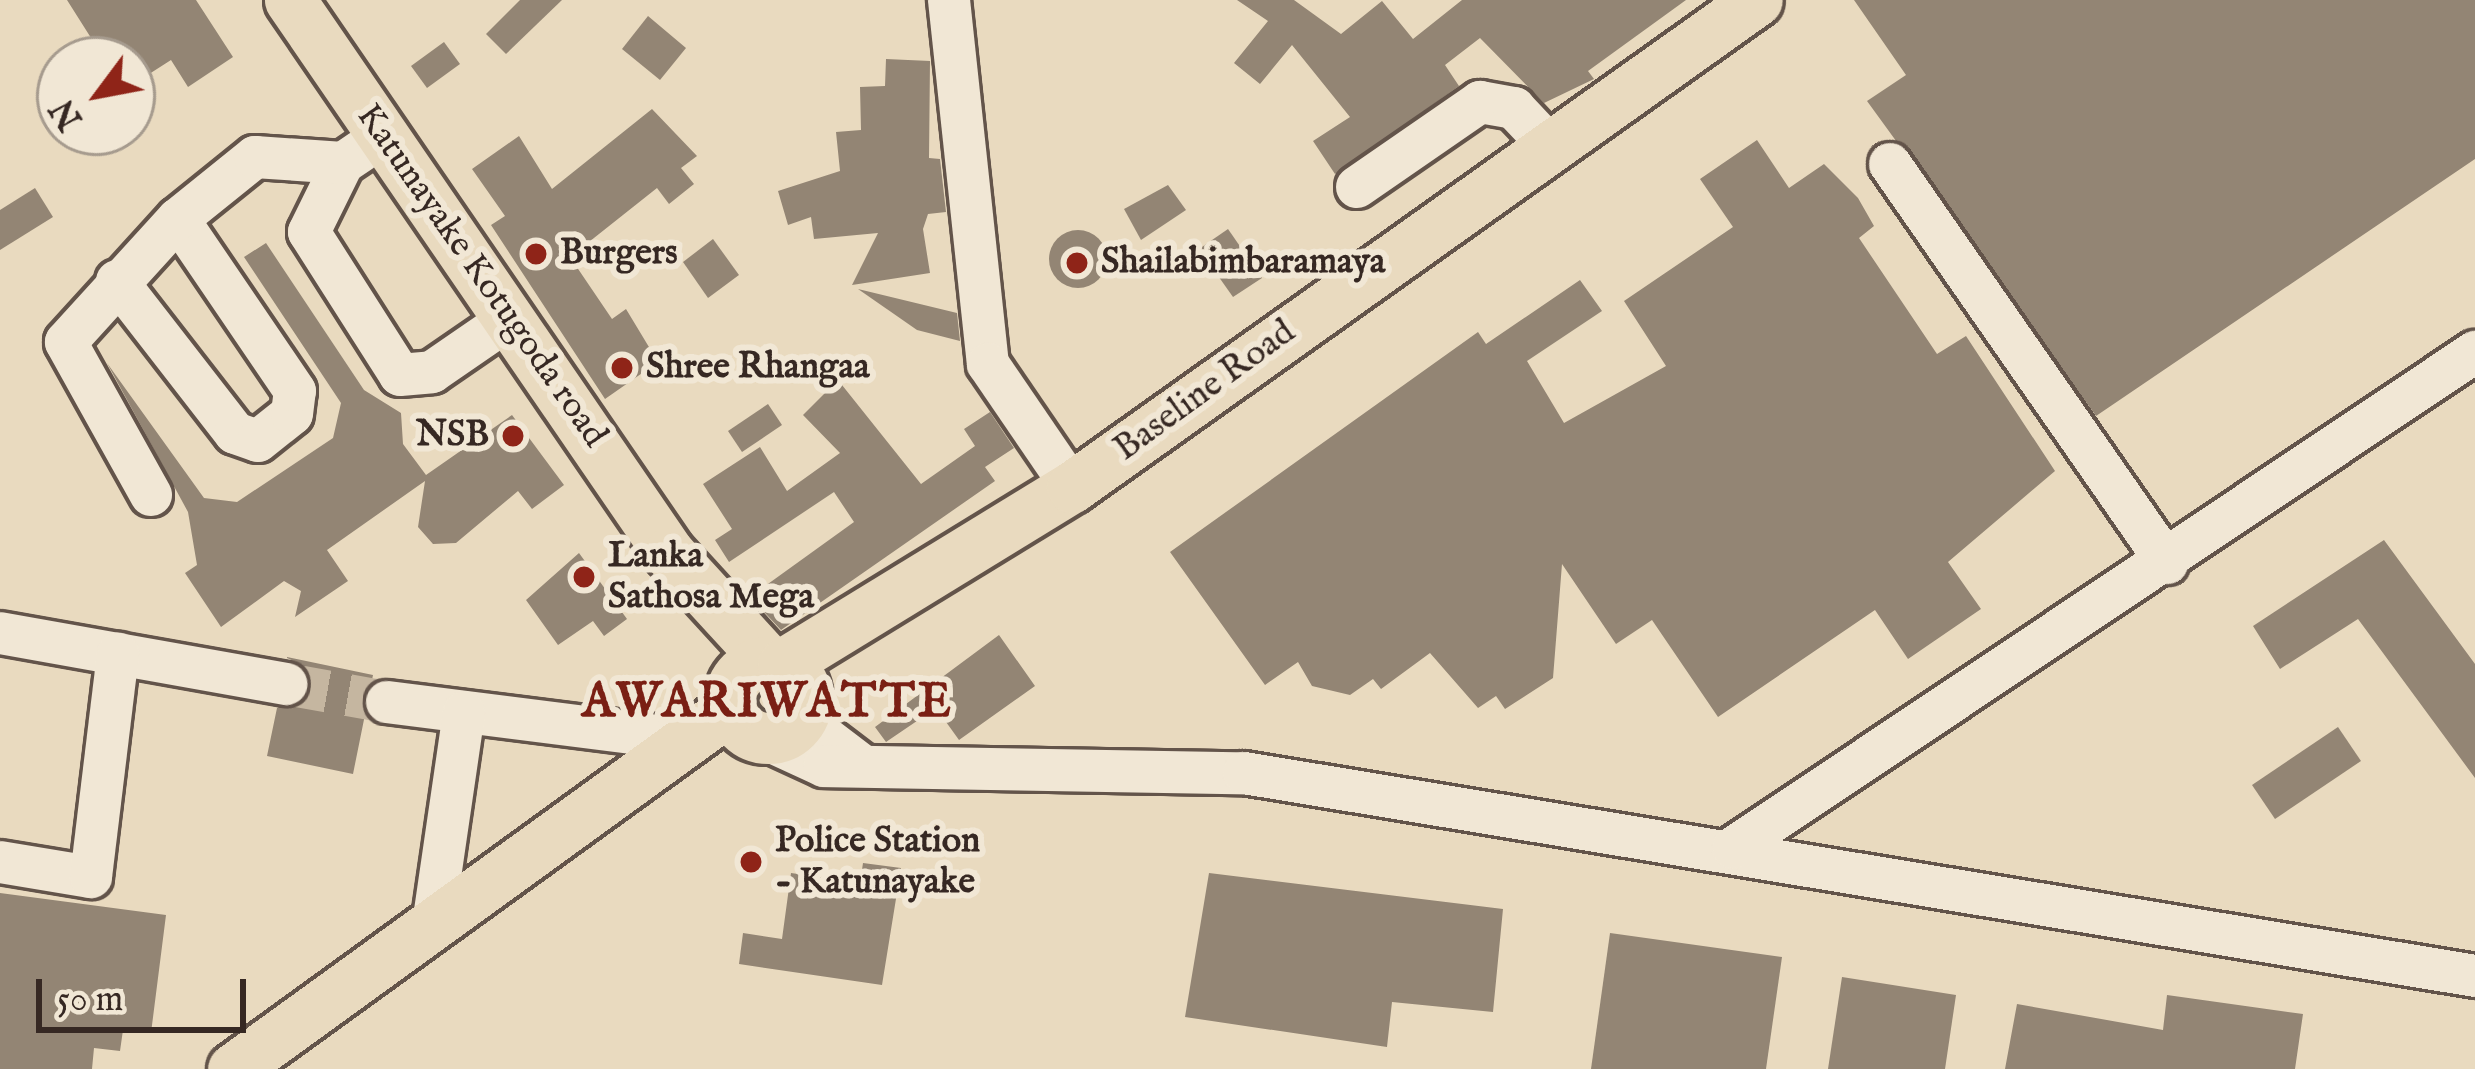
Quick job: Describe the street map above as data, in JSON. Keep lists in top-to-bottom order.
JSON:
{
  "streets": {
    "main road": ["Katunayake Kotugoda road", "Baseline Road"]
  },
  "crossings": [
    ["Katunayake Kotugoda road", "Baseline Road"]
  ],
  "districts": ["AWARIWATTE"],
  "places": [
    "Burgers",
    "Shailabimbaramaya",
    "Shree Rhangaa",
    "NSB",
    "Lanka Sathosa Mega",
    "Police Station - Katunayake"
  ],
  "scale_bar": "50 m",
  "north": "bottom left"
}
